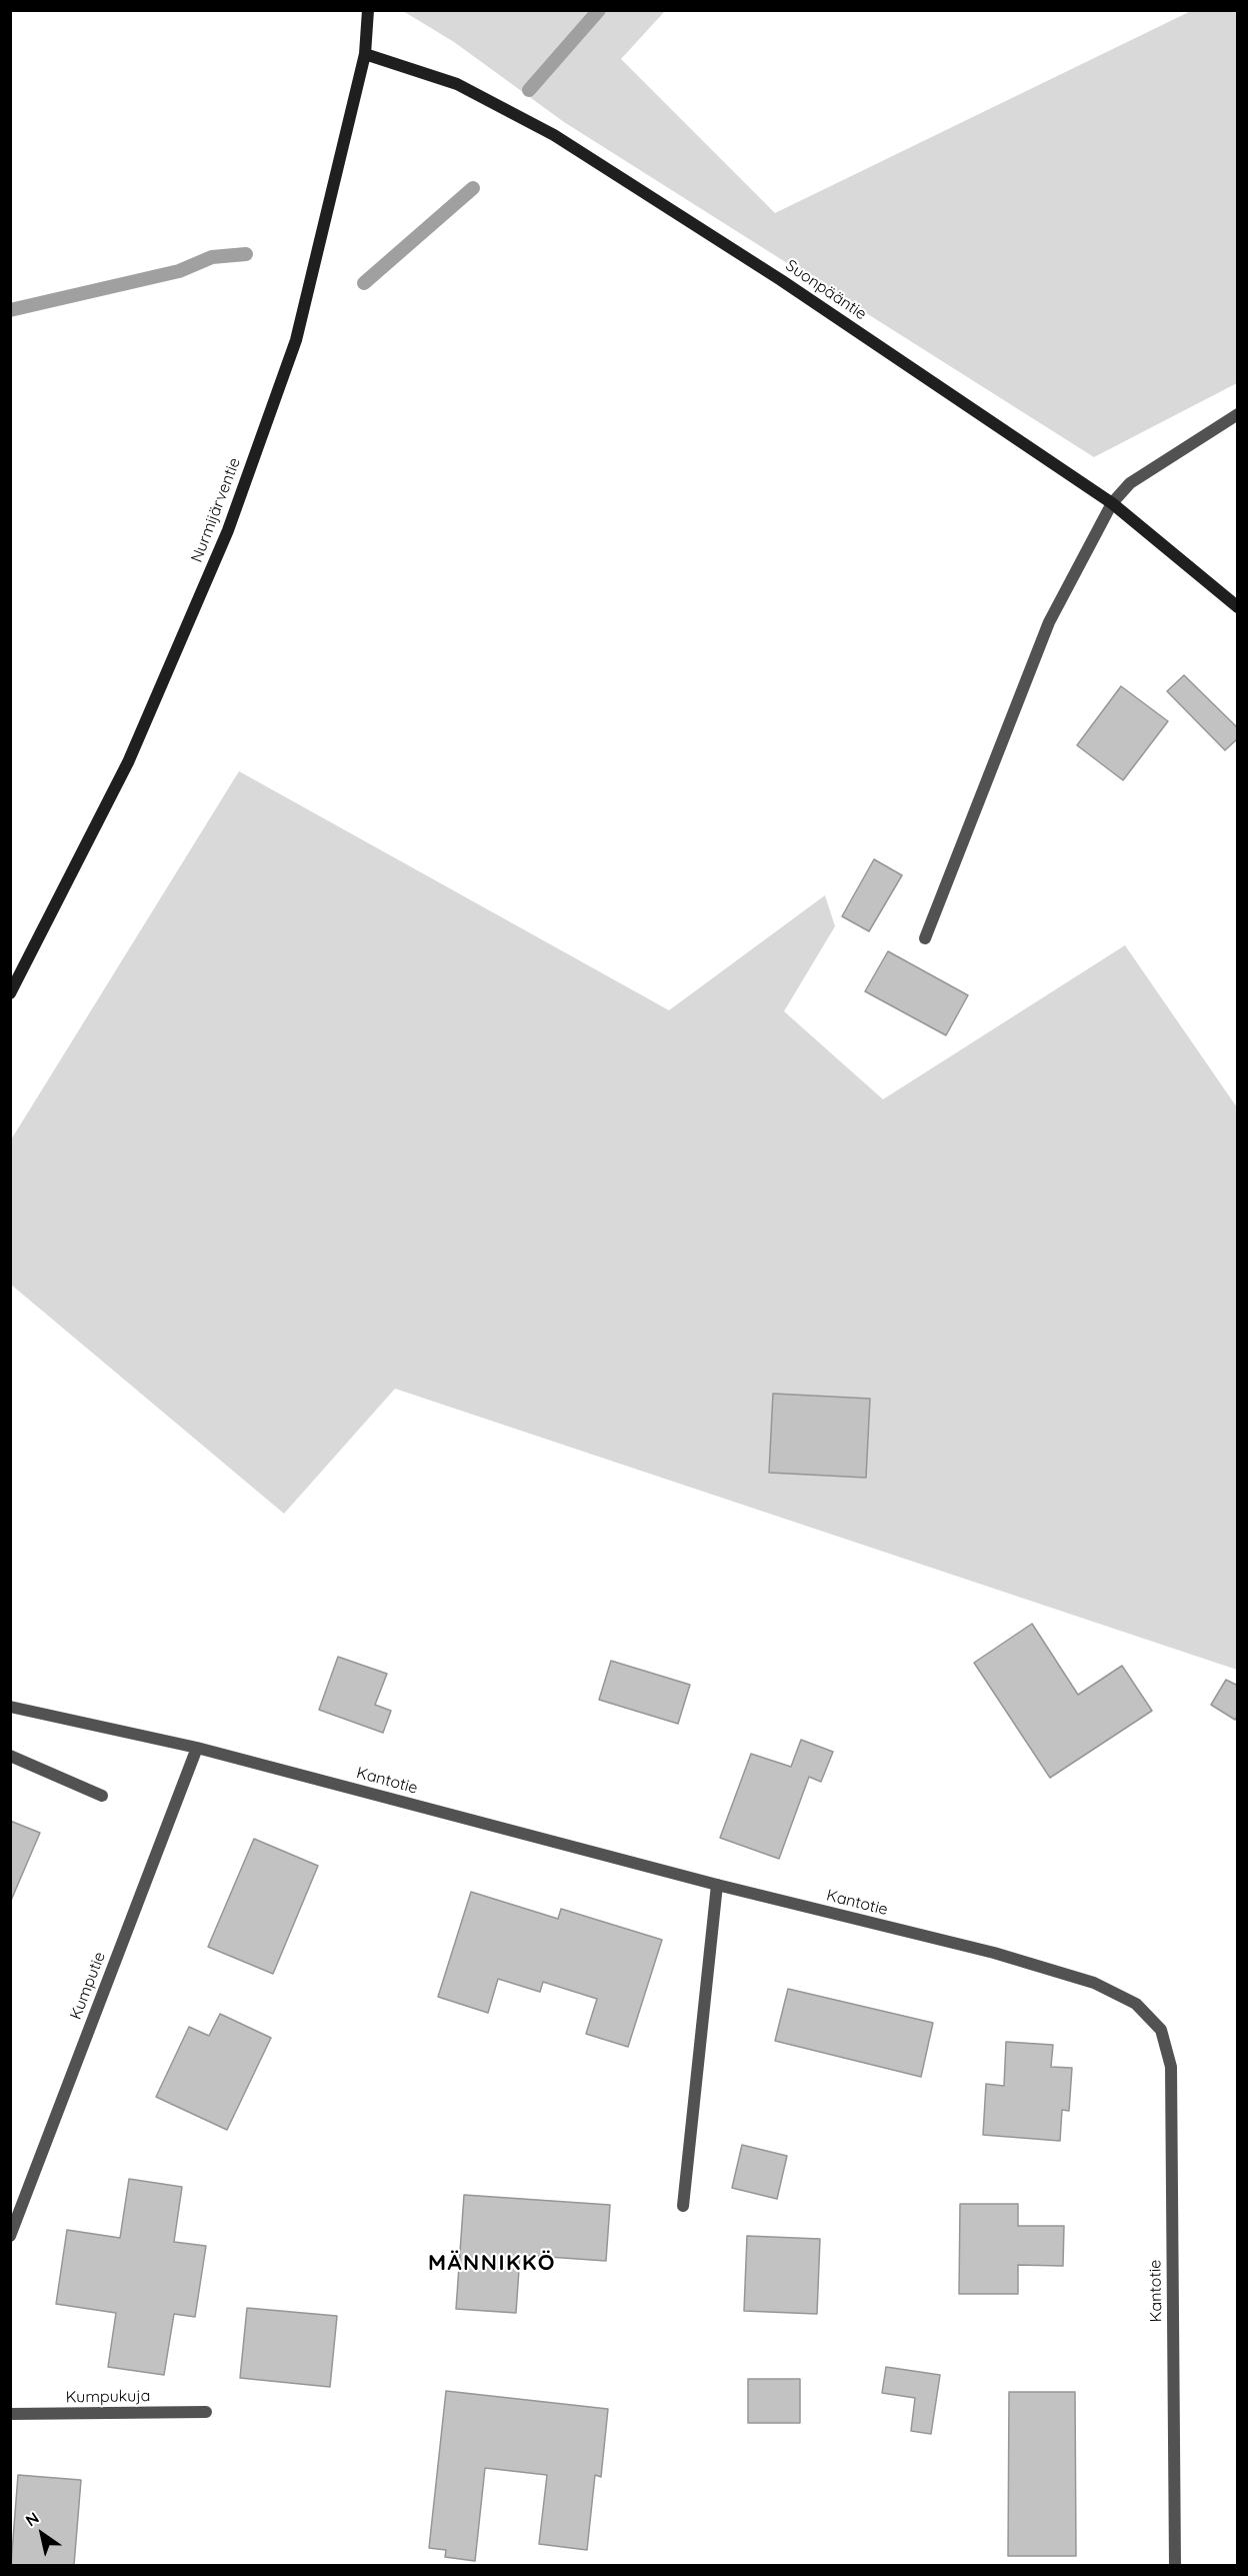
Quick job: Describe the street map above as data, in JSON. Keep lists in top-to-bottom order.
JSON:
{
  "streets": {
    "street": [
      "Suonpääntie",
      "Nurmijärventie",
      "Kantotie",
      "Kumputie",
      "Kumpukuja"
    ]
  },
  "crossings": [
    ["Suonpääntie", "Nurmijärventie"],
    ["Kantotie", "Kumputie"]
  ],
  "districts": ["MÄNNIKKÖ"],
  "north": "top left"
}
